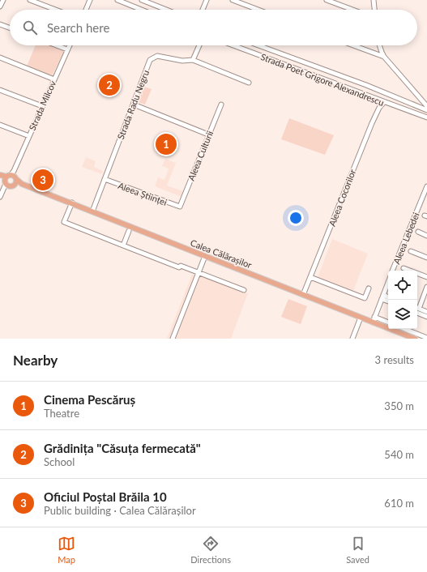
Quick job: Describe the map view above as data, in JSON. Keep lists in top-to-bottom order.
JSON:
{
  "streets": {
    "main road": ["Calea Călărașilor"],
    "street": [
      "Strada Poet Grigore Alexandrescu",
      "Strada Radu Negru",
      "Strada Milcov",
      "Aleea Culturii",
      "Aleea Științei",
      "Aleea Cocorilor",
      "Aleea Lebedei"
    ]
  },
  "crossings": [
    ["Strada Poet Grigore Alexandrescu", "Aleea Cocorilor"],
    ["Strada Radu Negru", "Aleea Științei"],
    ["Strada Radu Negru", "Calea Călărașilor"],
    ["Strada Milcov", "Calea Călărașilor"],
    ["Aleea Culturii", "Aleea Științei"],
    ["Aleea Cocorilor", "Calea Călărașilor"]
  ],
  "page": {
    "search": "Search here",
    "pins": ["2", "1", "3"],
    "heading": ["Nearby", "3 results"],
    "list": [
      {
        "mark": "1",
        "name": "Cinema Pescăruș",
        "note": "Theatre",
        "value": "350 m"
      },
      {
        "mark": "2",
        "name": "Grădinița \"Căsuța fermecată\"",
        "note": "School",
        "value": "540 m"
      },
      {
        "mark": "3",
        "name": "Oficiul Poștal Brăila 10",
        "note": "Public building · Calea Călărașilor",
        "value": "610 m"
      }
    ],
    "nav": ["Map", "Directions", "Saved"]
  }
}
